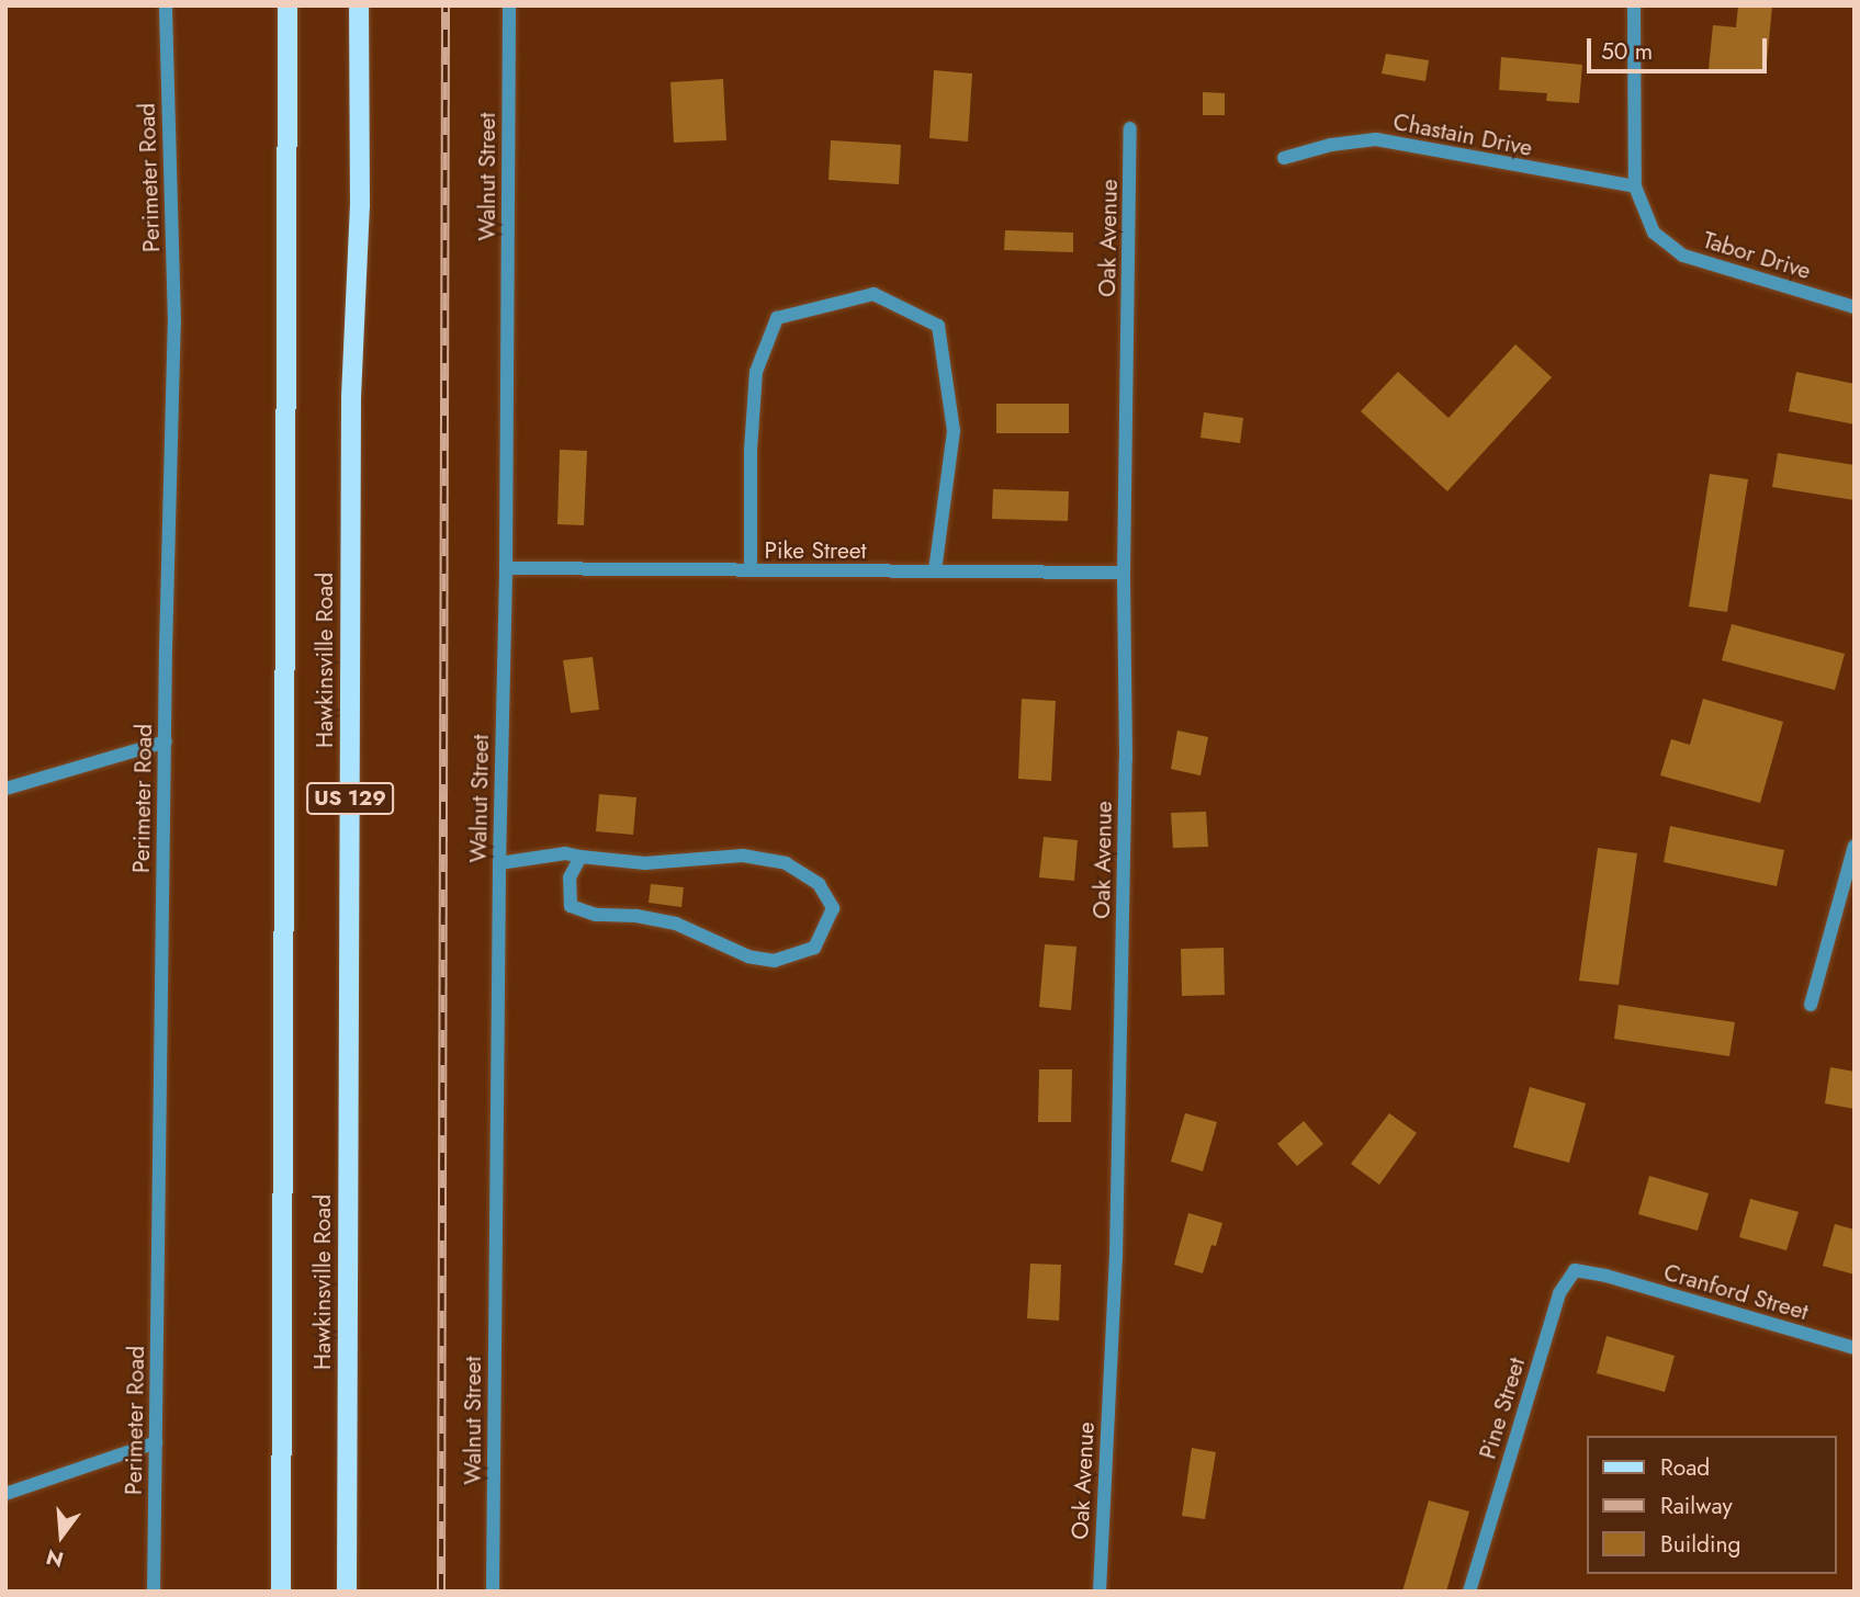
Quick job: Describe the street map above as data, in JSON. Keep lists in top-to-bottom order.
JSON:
{
  "streets": {
    "main road": ["Hawkinsville Road", "US 129"],
    "street": [
      "Chastain Drive",
      "Walnut Street",
      "Perimeter Road",
      "Oak Avenue",
      "Tabor Drive",
      "Pike Street",
      "Cranford Street",
      "Pine Street"
    ]
  },
  "crossings": [
    ["Chastain Drive", "Tabor Drive"],
    ["Walnut Street", "Pike Street"],
    ["Oak Avenue", "Pike Street"],
    ["Cranford Street", "Pine Street"]
  ],
  "legend": ["Road", "Railway", "Building"],
  "scale_bar": "50 m",
  "north": "bottom"
}
